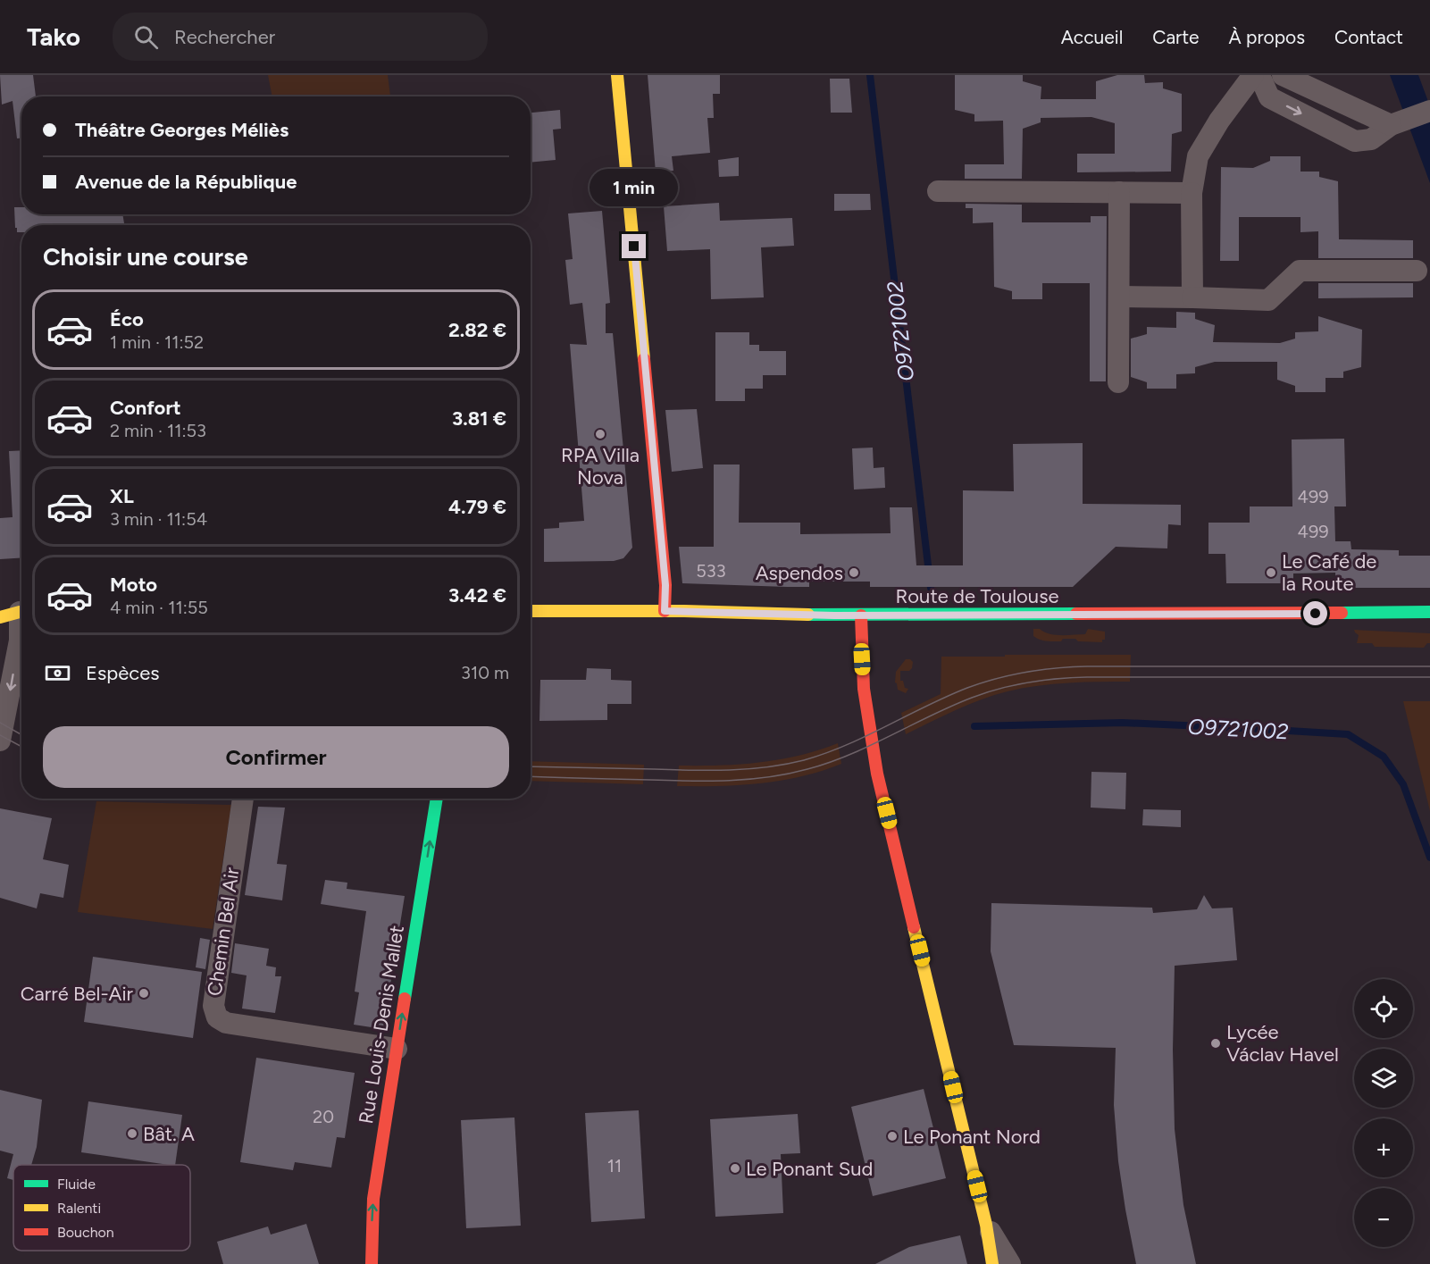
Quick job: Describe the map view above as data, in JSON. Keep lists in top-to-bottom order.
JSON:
{
  "streets": {
    "street": ["Route de Toulouse", "Chemin Bel Air", "Rue Louis-Denis Mallet"]
  },
  "crossings": [
    ["Chemin Bel Air", "Rue Louis-Denis Mallet"]
  ],
  "one_way": ["Rue Louis-Denis Mallet"],
  "water": ["O9721002"],
  "places": [
    "RPA Villa Nova",
    "Aspendos",
    "Le Café de la Route",
    "Carré Bel-Air",
    "Lycée Václav Havel",
    "Bât. A",
    "Le Ponant Nord",
    "Le Ponant Sud"
  ],
  "house_numbers": [
    "499",
    "499",
    "533",
    "20",
    "11"
  ],
  "legend": ["Fluide", "Ralenti", "Bouchon"],
  "page": {
    "header": "Tako",
    "search": "Rechercher",
    "nav": [
      "Accueil",
      "Carte",
      "À propos",
      "Contact"
    ],
    "banner": ["Théâtre Georges Méliès", "Avenue de la République"],
    "bubble": "1 min",
    "heading": "Choisir une course",
    "list": [
      {
        "name": "Éco",
        "note": "1 min · 11:52",
        "value": "2.82 €"
      },
      {
        "name": "Confort",
        "note": "2 min · 11:53",
        "value": "3.81 €"
      },
      {
        "name": "XL",
        "note": "3 min · 11:54",
        "value": "4.79 €"
      },
      {
        "name": "Moto",
        "note": "4 min · 11:55",
        "value": "3.42 €"
      }
    ],
    "pay": ["Espèces", "310 m"],
    "buttons": "Confirmer",
    "map_buttons": ["+", "−"]
  }
}
